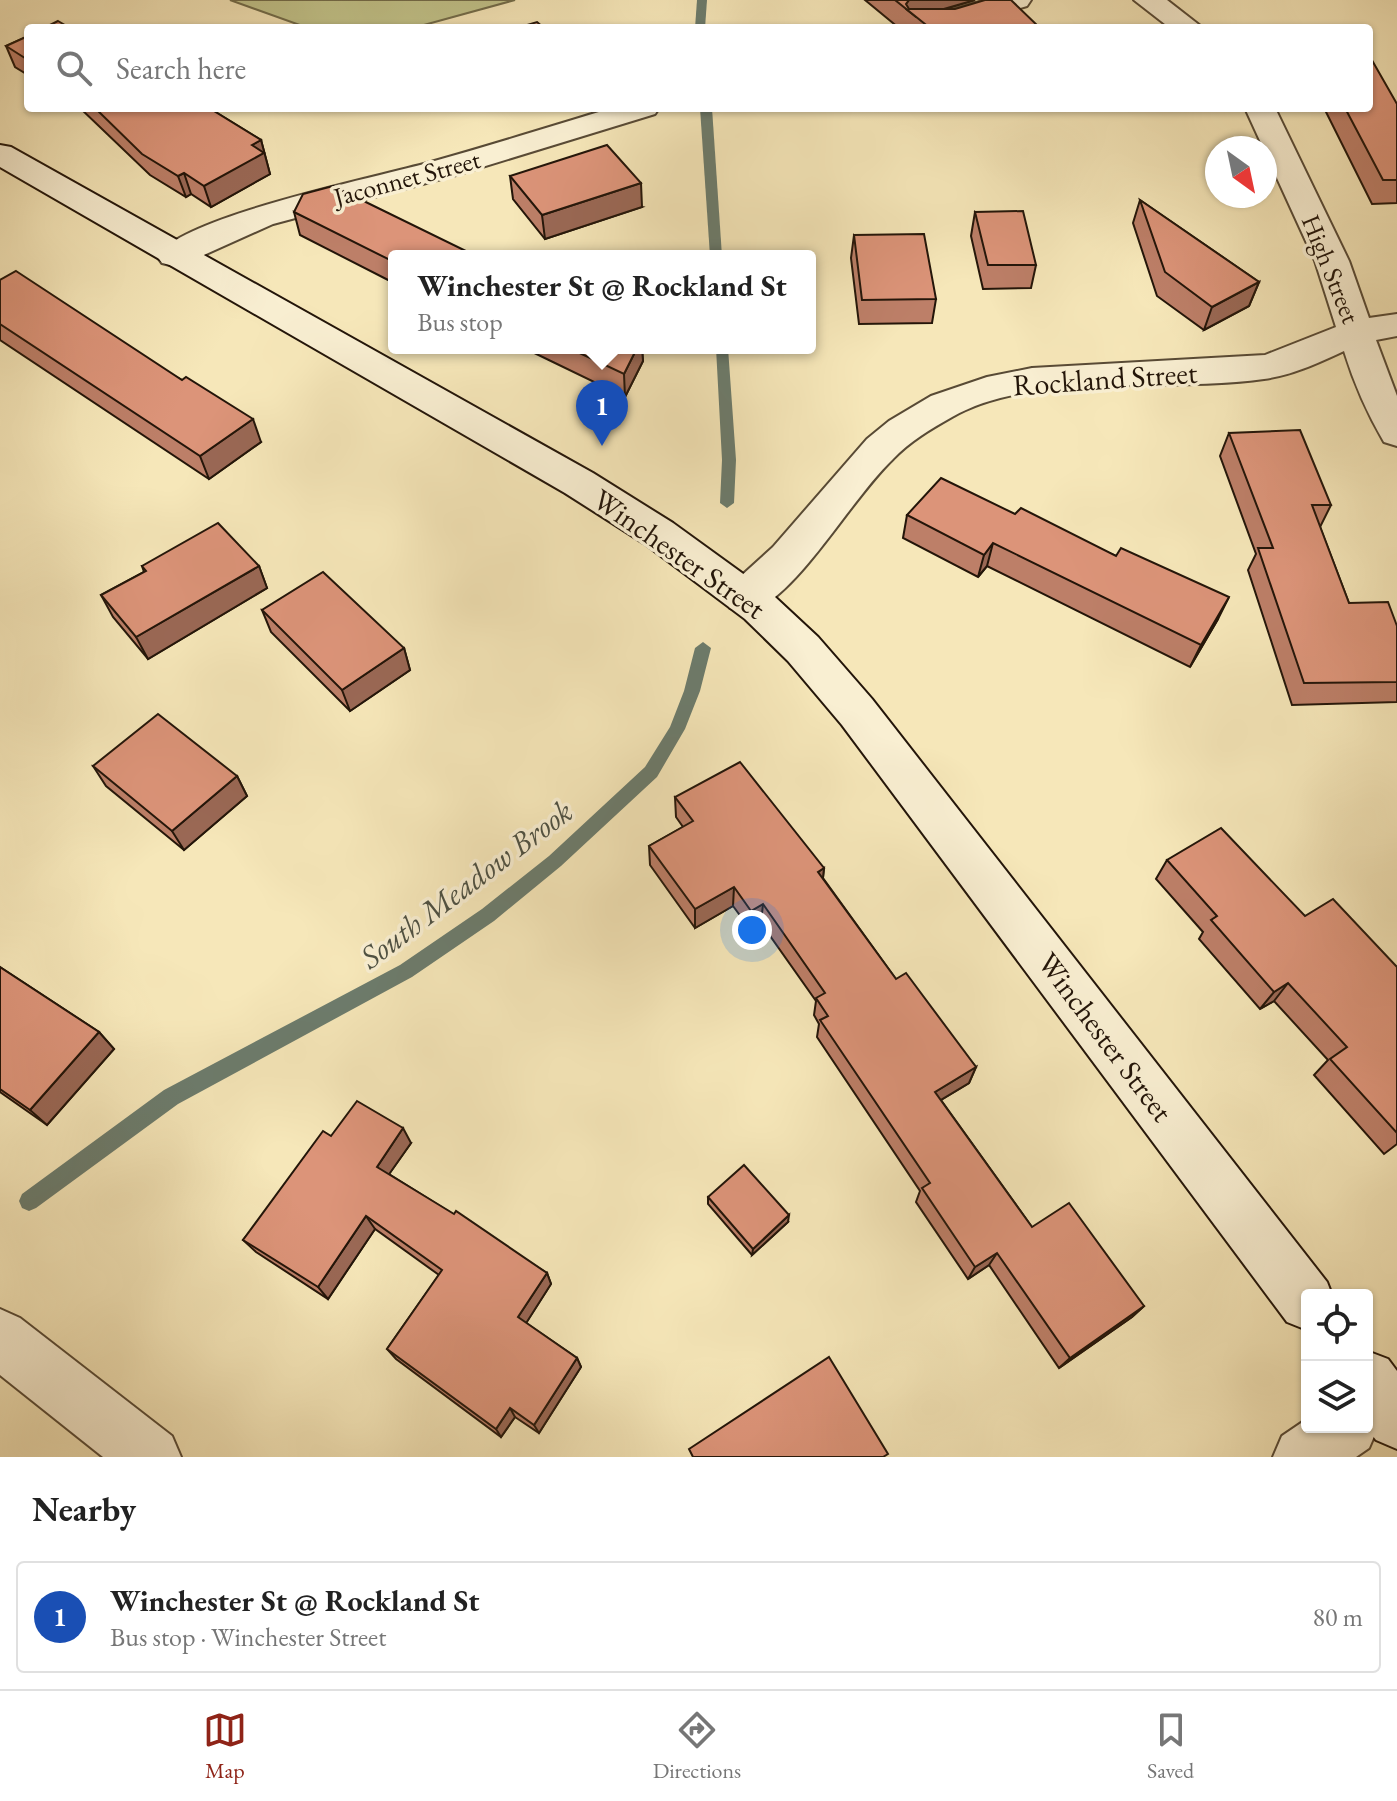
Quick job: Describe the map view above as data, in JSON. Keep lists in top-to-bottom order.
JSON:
{
  "streets": {
    "street": [
      "Jaconnet Street",
      "High Street",
      "Rockland Street",
      "Winchester Street"
    ]
  },
  "crossings": [
    ["Jaconnet Street", "Winchester Street"],
    ["High Street", "Rockland Street"],
    ["Rockland Street", "Winchester Street"]
  ],
  "water": ["South Meadow Brook"],
  "north": "bottom right",
  "page": {
    "search": "Search here",
    "popup": ["Winchester St @ Rockland St", "Bus stop"],
    "pins": "1",
    "heading": "Nearby",
    "list": [
      {
        "mark": "1",
        "name": "Winchester St @ Rockland St",
        "note": "Bus stop · Winchester Street",
        "value": "80 m"
      }
    ],
    "nav": ["Map", "Directions", "Saved"]
  }
}
